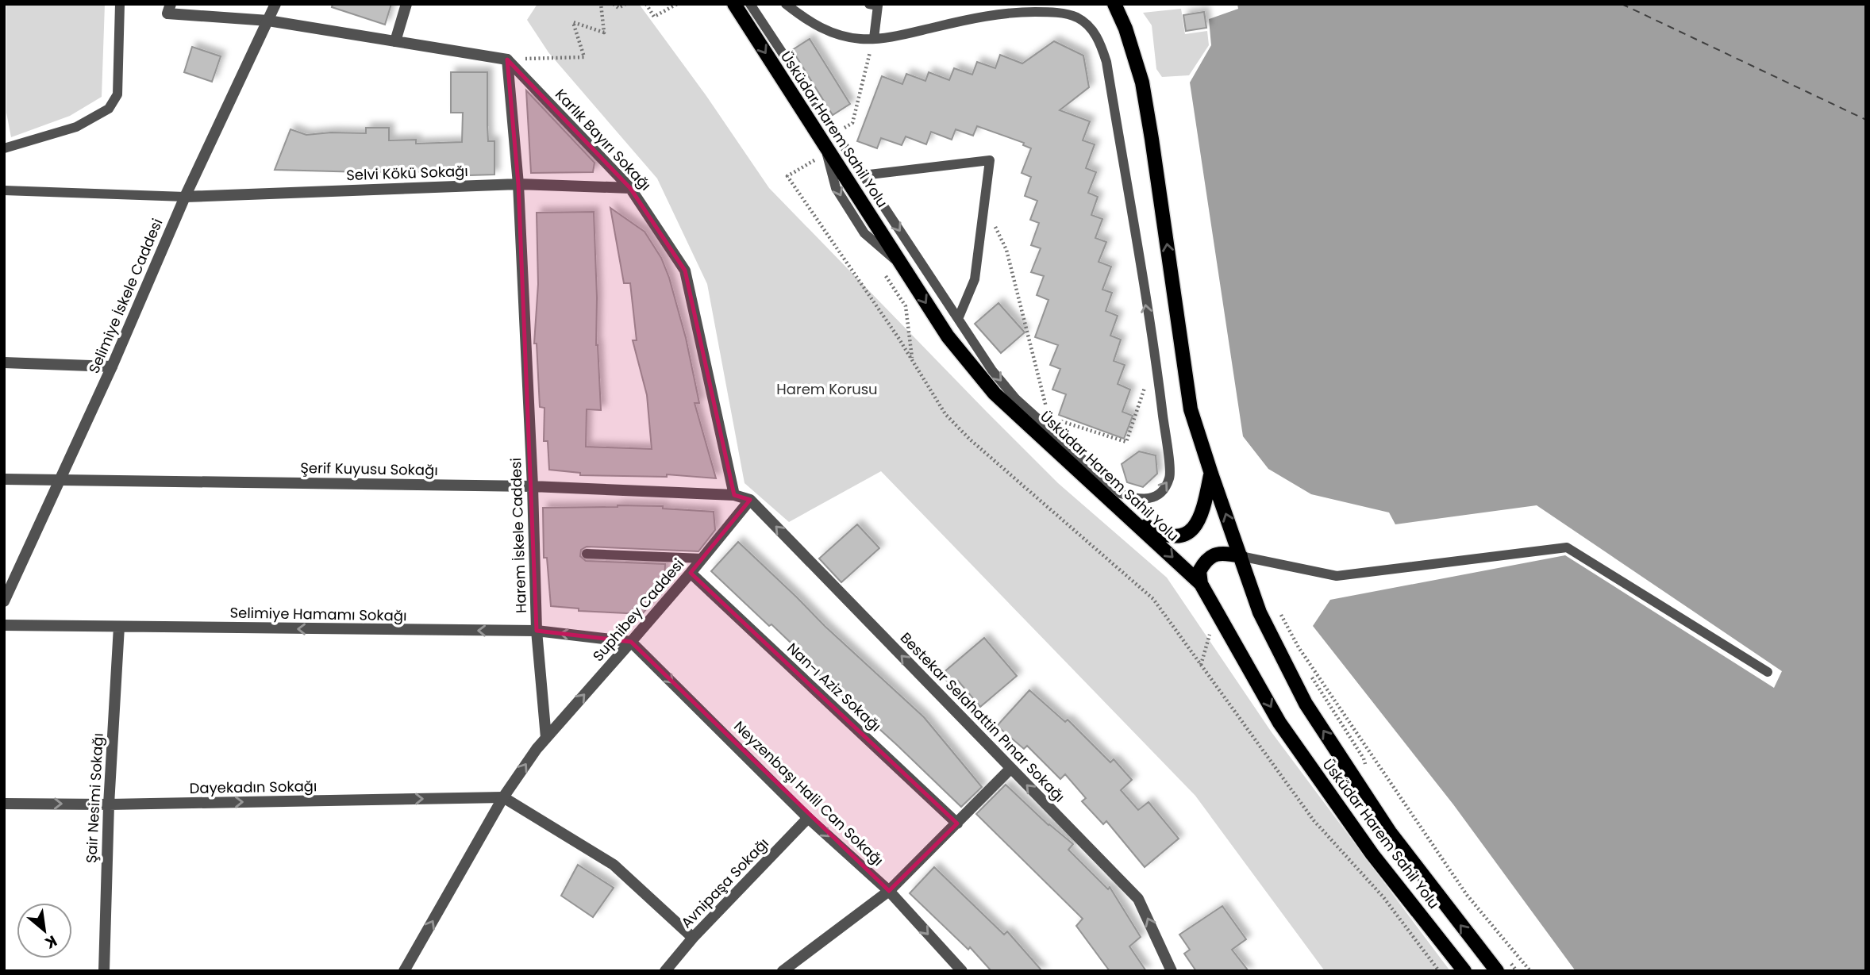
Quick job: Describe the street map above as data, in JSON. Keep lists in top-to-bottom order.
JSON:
{
  "streets": {
    "main road": ["Üsküdar Harem Sahil Yolu"],
    "street": [
      "Karlık Bayırı Sokağı",
      "Selvi Kökü Sokağı",
      "Selimiye İskele Caddesi",
      "Şerif Kuyusu Sokağı",
      "Harem İskele Caddesi",
      "Suphibey Caddesi",
      "Selimiye Hamamı Sokağı",
      "Nan-ı Aziz Sokağı",
      "Bestekar Selahattin Pınar Sokağı",
      "Dayekadın Sokağı",
      "Neyzenbaşı Halil Can Sokağı",
      "Şair Nesimi Sokağı",
      "Avnipaşa Sokağı"
    ]
  },
  "crossings": [
    ["Karlık Bayırı Sokağı", "Selvi Kökü Sokağı"],
    ["Karlık Bayırı Sokağı", "Şerif Kuyusu Sokağı"],
    ["Karlık Bayırı Sokağı", "Harem İskele Caddesi"],
    ["Selvi Kökü Sokağı", "Selimiye İskele Caddesi"],
    ["Selvi Kökü Sokağı", "Harem İskele Caddesi"],
    ["Selimiye İskele Caddesi", "Şerif Kuyusu Sokağı"],
    ["Şerif Kuyusu Sokağı", "Harem İskele Caddesi"],
    ["Harem İskele Caddesi", "Suphibey Caddesi"],
    ["Harem İskele Caddesi", "Selimiye Hamamı Sokağı"],
    ["Suphibey Caddesi", "Selimiye Hamamı Sokağı"],
    ["Suphibey Caddesi", "Nan-ı Aziz Sokağı"],
    ["Suphibey Caddesi", "Bestekar Selahattin Pınar Sokağı"],
    ["Suphibey Caddesi", "Neyzenbaşı Halil Can Sokağı"],
    ["Selimiye Hamamı Sokağı", "Neyzenbaşı Halil Can Sokağı"],
    ["Selimiye Hamamı Sokağı", "Şair Nesimi Sokağı"],
    ["Dayekadın Sokağı", "Şair Nesimi Sokağı"],
    ["Neyzenbaşı Halil Can Sokağı", "Avnipaşa Sokağı"]
  ],
  "one_way": [
    "Suphibey Caddesi",
    "Selimiye Hamamı Sokağı",
    "Bestekar Selahattin Pınar Sokağı",
    "Dayekadın Sokağı",
    "Neyzenbaşı Halil Can Sokağı"
  ],
  "parks": ["Harem Korusu"],
  "north": "bottom right"
}
